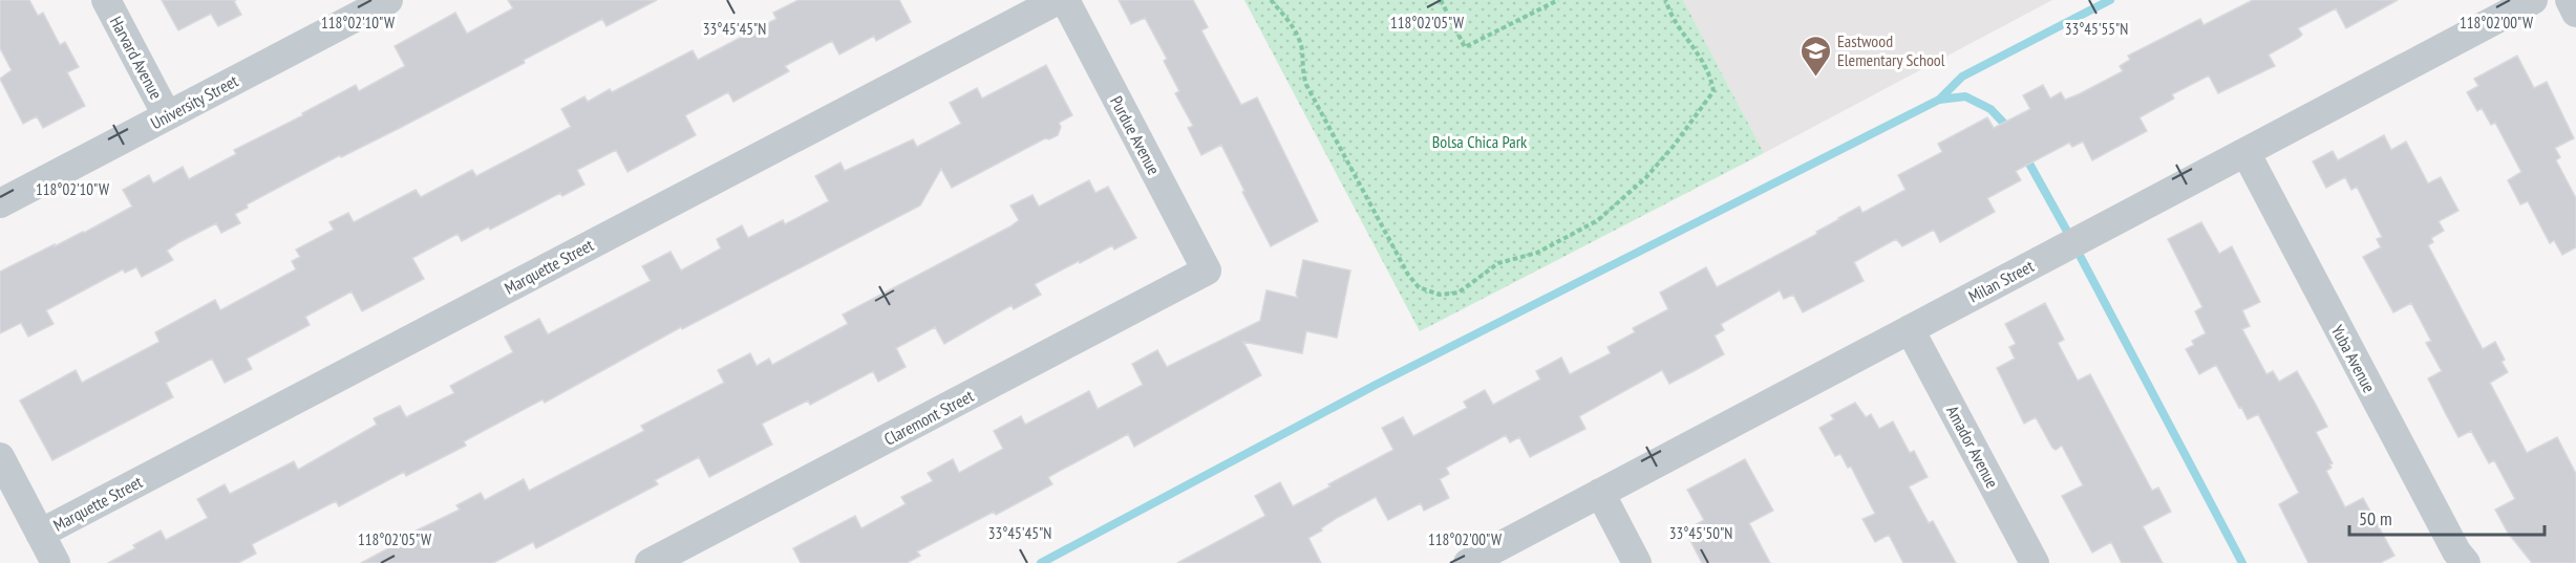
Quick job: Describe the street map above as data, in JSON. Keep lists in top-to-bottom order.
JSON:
{
  "streets": {
    "street": [
      "Harvard Avenue",
      "University Street",
      "Purdue Avenue",
      "Marquette Street",
      "Milan Street",
      "Yuba Avenue",
      "Claremont Street",
      "Amador Avenue"
    ]
  },
  "crossings": [
    ["Harvard Avenue", "University Street"],
    ["Purdue Avenue", "Claremont Street"],
    ["Milan Street", "Yuba Avenue"],
    ["Milan Street", "Amador Avenue"]
  ],
  "parks": ["Bolsa Chica Park"],
  "places": {
    "school or university": ["Eastwood Elementary School"]
  },
  "scale_bar": "50 m",
  "coordinates": [
    "118°02'10\"W",
    "118°02'05\"W",
    "118°02'00\"W",
    "33°45'45\"N",
    "33°45'55\"N",
    "33°45'50\"N"
  ]
}
